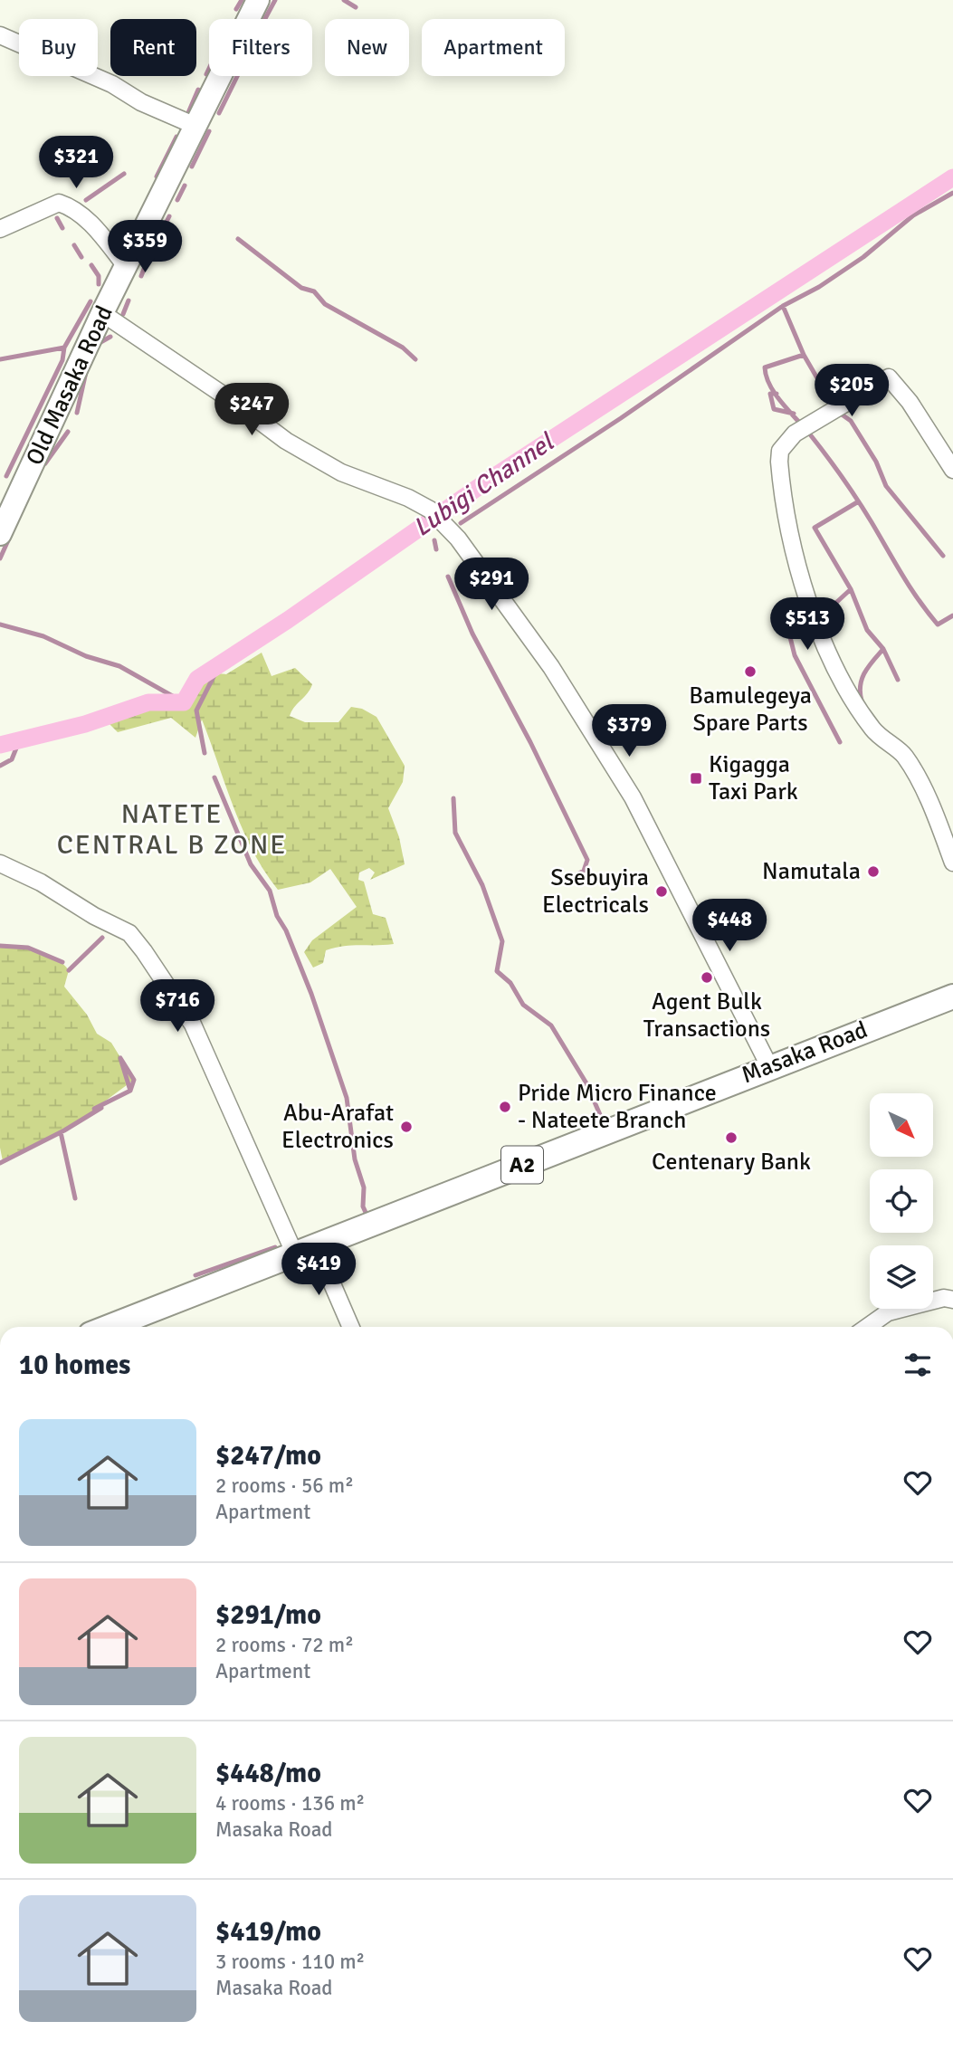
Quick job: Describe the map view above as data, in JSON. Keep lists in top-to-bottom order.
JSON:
{
  "streets": {
    "main road": ["Old Masaka Road", "Masaka Road", "A2"]
  },
  "districts": ["NATETE CENTRAL B ZONE"],
  "water": ["Lubigi Channel"],
  "places": {
    "other": [
      "Bamulegeya Spare Parts",
      "Namutala",
      "Ssebuyira Electricals",
      "Agent Bulk Transactions",
      "Pride Micro Finance - Nateete Branch",
      "Abu-Arafat Electronics",
      "Centenary Bank"
    ],
    "transit": ["Kigagga Taxi Park"]
  },
  "north": "bottom right",
  "page": {
    "chip": [
      "Buy",
      "Rent",
      "Filters",
      "New",
      "Apartment"
    ],
    "price": [
      "$321",
      "$359",
      "$205",
      "$247",
      "$291",
      "$513",
      "$379",
      "$448",
      "$716",
      "$419"
    ],
    "heading": "10 homes",
    "list": [
      {
        "name": "$247/mo",
        "note": "2 rooms · 56 m² · Apartment"
      },
      {
        "name": "$291/mo",
        "note": "2 rooms · 72 m² · Apartment"
      },
      {
        "name": "$448/mo",
        "note": "4 rooms · 136 m² · Masaka Road"
      },
      {
        "name": "$419/mo",
        "note": "3 rooms · 110 m² · Masaka Road"
      }
    ]
  }
}
